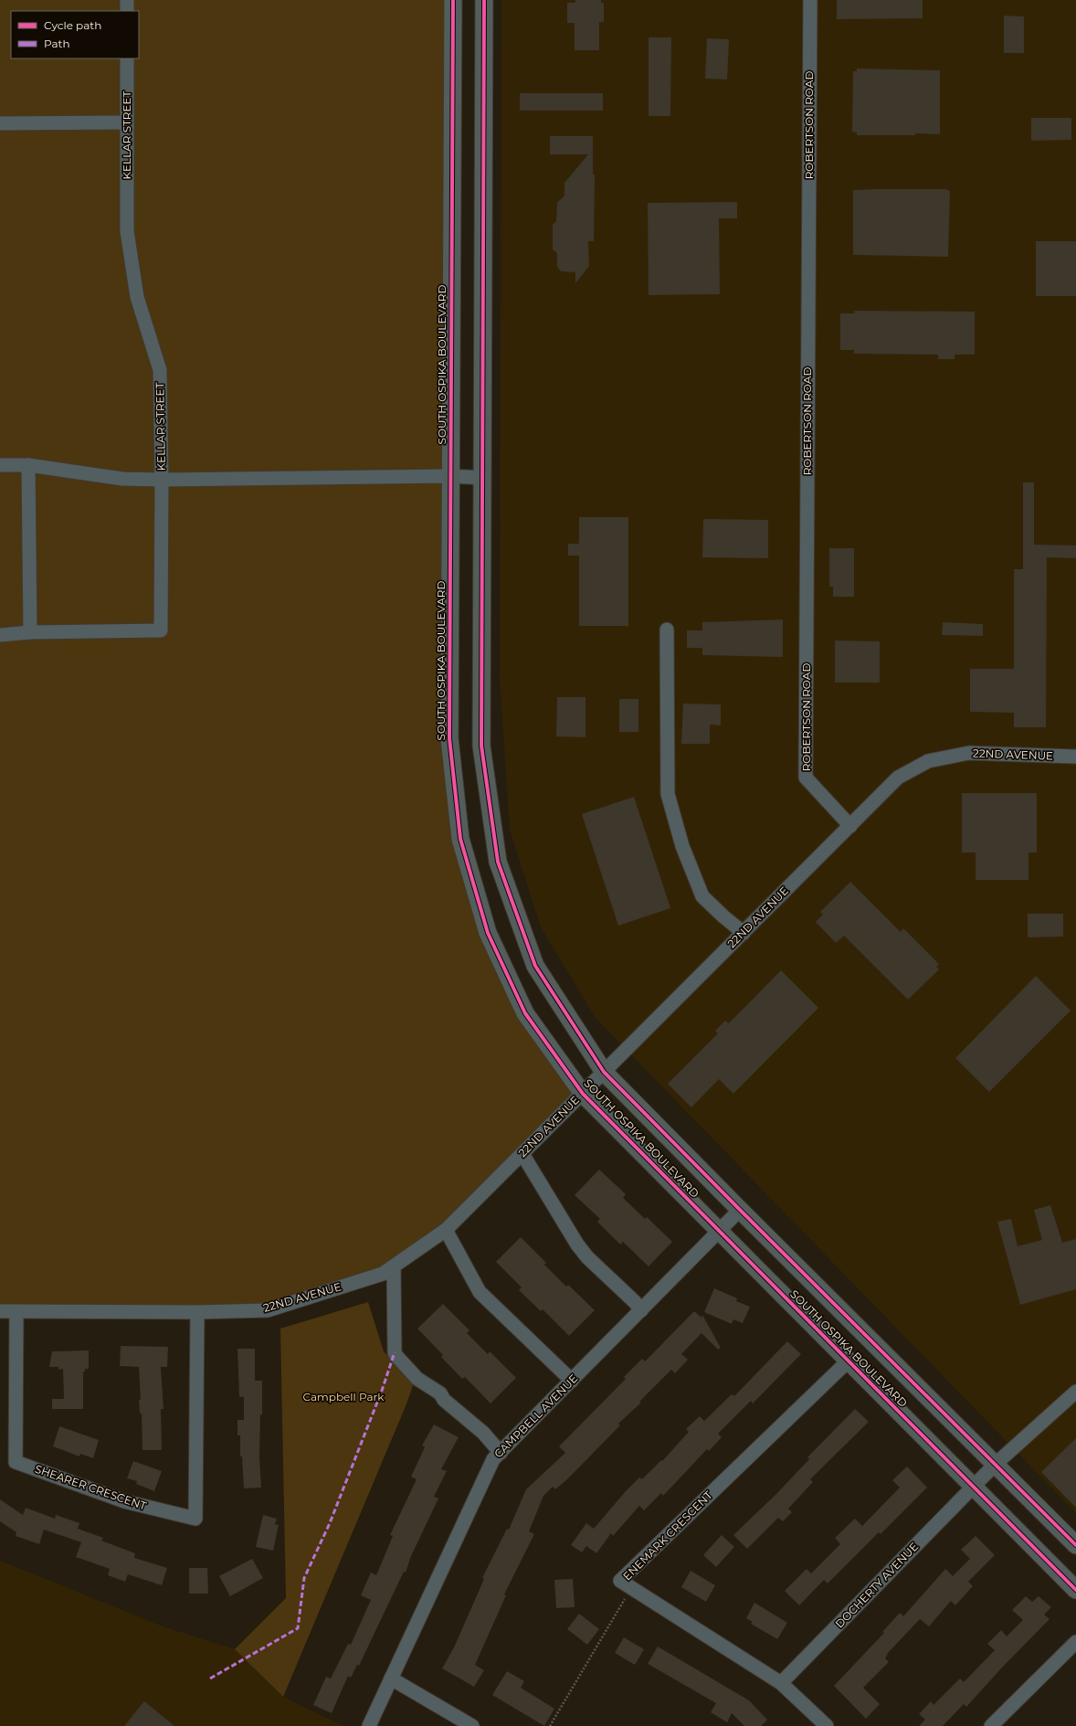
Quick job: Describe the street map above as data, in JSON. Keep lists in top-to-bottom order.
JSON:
{
  "streets": {
    "main road": ["SOUTH OSPIKA BOULEVARD"],
    "street": [
      "ROBERTSON ROAD",
      "KELLAR STREET",
      "22ND AVENUE",
      "CAMPBELL AVENUE",
      "SHEARER CRESCENT",
      "ENEMARK CRESCENT",
      "DOCHERTY AVENUE"
    ]
  },
  "crossings": [
    ["ROBERTSON ROAD", "22ND AVENUE"],
    ["KELLAR STREET", "SOUTH OSPIKA BOULEVARD"],
    ["SOUTH OSPIKA BOULEVARD", "22ND AVENUE"],
    ["SOUTH OSPIKA BOULEVARD", "CAMPBELL AVENUE"],
    ["SOUTH OSPIKA BOULEVARD", "ENEMARK CRESCENT"],
    ["SOUTH OSPIKA BOULEVARD", "DOCHERTY AVENUE"],
    ["22ND AVENUE", "SHEARER CRESCENT"],
    ["ENEMARK CRESCENT", "DOCHERTY AVENUE"]
  ],
  "parks": ["Campbell Park"],
  "legend": ["Cycle path", "Path"]
}
